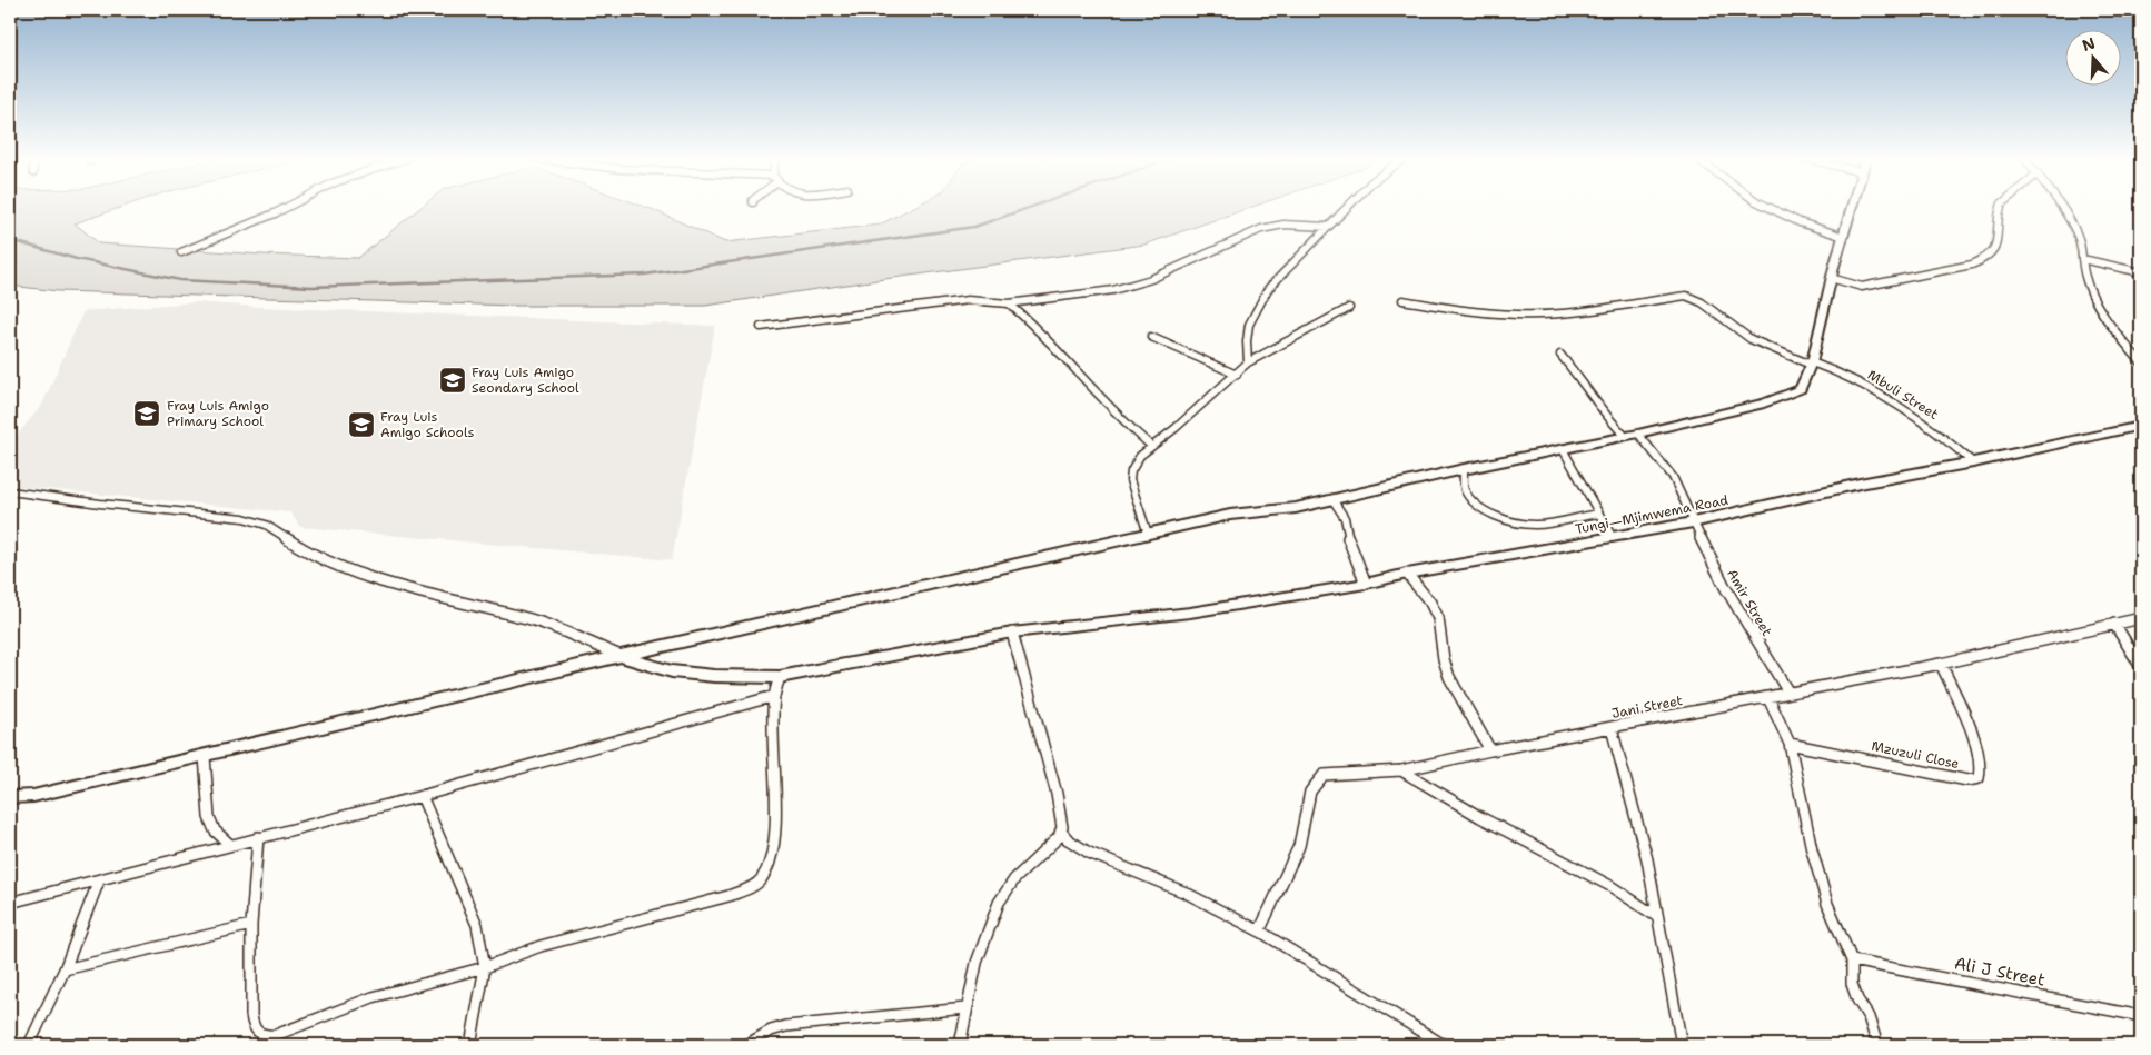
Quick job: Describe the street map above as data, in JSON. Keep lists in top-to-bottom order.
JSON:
{
  "streets": {
    "street": [
      "Mbuli Street",
      "Tungi—Mjimwema Road",
      "Amir Street",
      "Jani Street",
      "Mzuzuli Close",
      "Ali J Street"
    ]
  },
  "crossings": [
    ["Mbuli Street", "Tungi—Mjimwema Road"],
    ["Tungi—Mjimwema Road", "Amir Street"],
    ["Amir Street", "Jani Street"],
    ["Jani Street", "Mzuzuli Close"]
  ],
  "places": {
    "school or university": ["Fray Luis Amigo Seondary School", "Fray Luis Amigo Primary School", "Fray Luis Amigo Schools"]
  },
  "north": "top"
}
